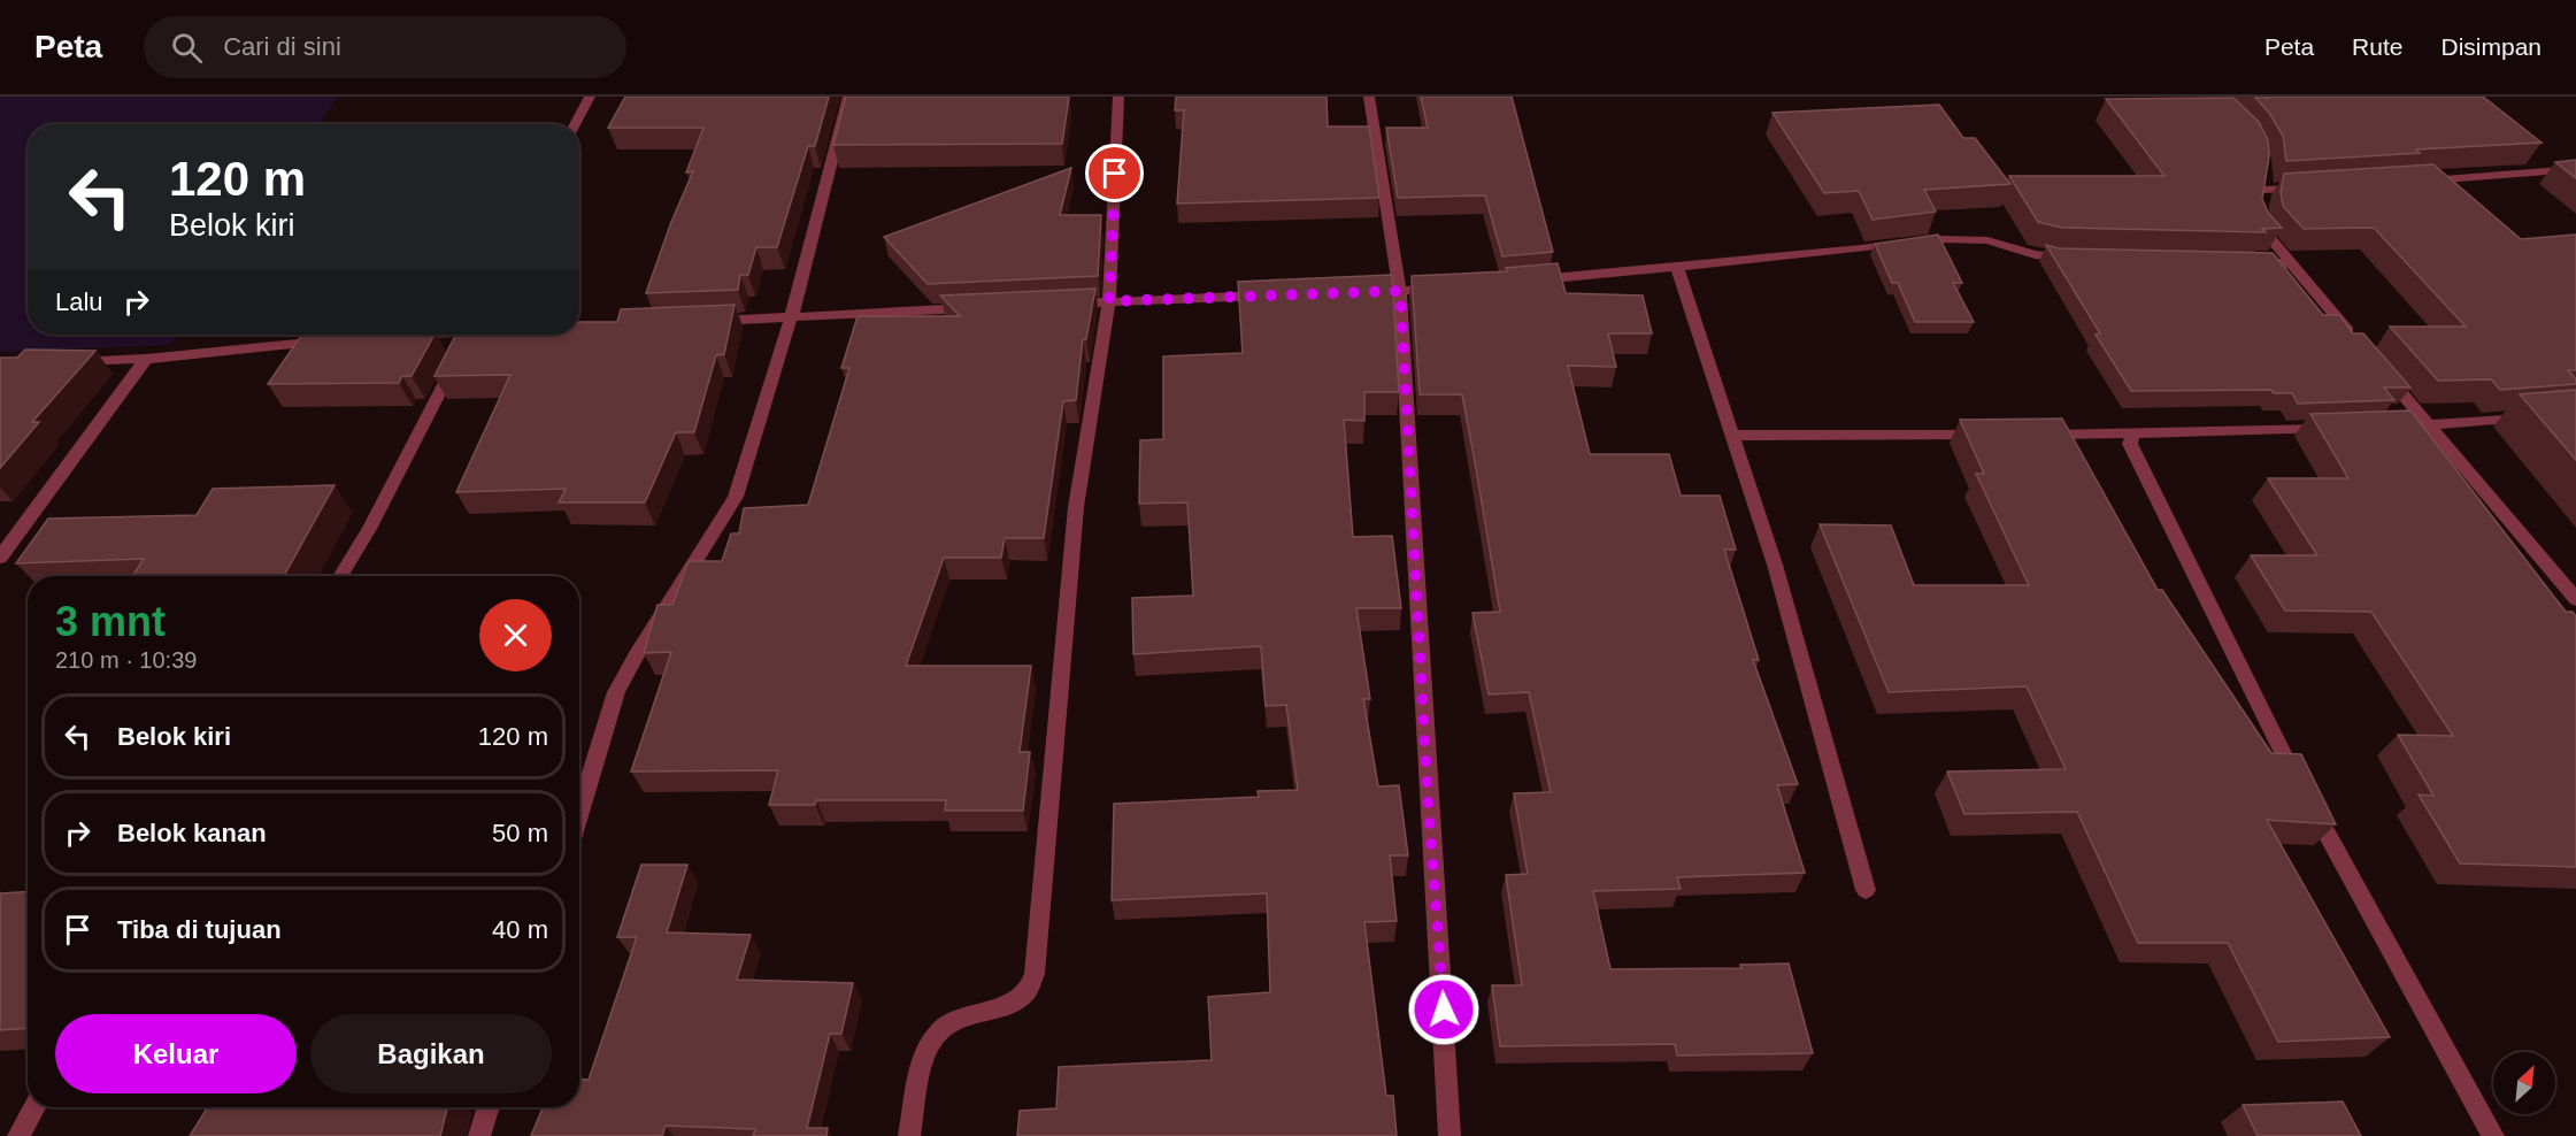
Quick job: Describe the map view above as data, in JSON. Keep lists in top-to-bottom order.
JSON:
{
  "north": "top right",
  "page": {
    "header": "Peta",
    "search": "Cari di sini",
    "nav": ["Peta", "Rute", "Disimpan"],
    "turn": ["120 m", "Belok kiri"],
    "then": "Lalu",
    "heading": ["3 mnt", "210 m · 10:39"],
    "list": [
      {
        "name": "Belok kiri",
        "value": "120 m"
      },
      {
        "name": "Belok kanan",
        "value": "50 m"
      },
      {
        "name": "Tiba di tujuan",
        "value": "40 m"
      }
    ],
    "buttons": ["Keluar", "Bagikan"]
  }
}
